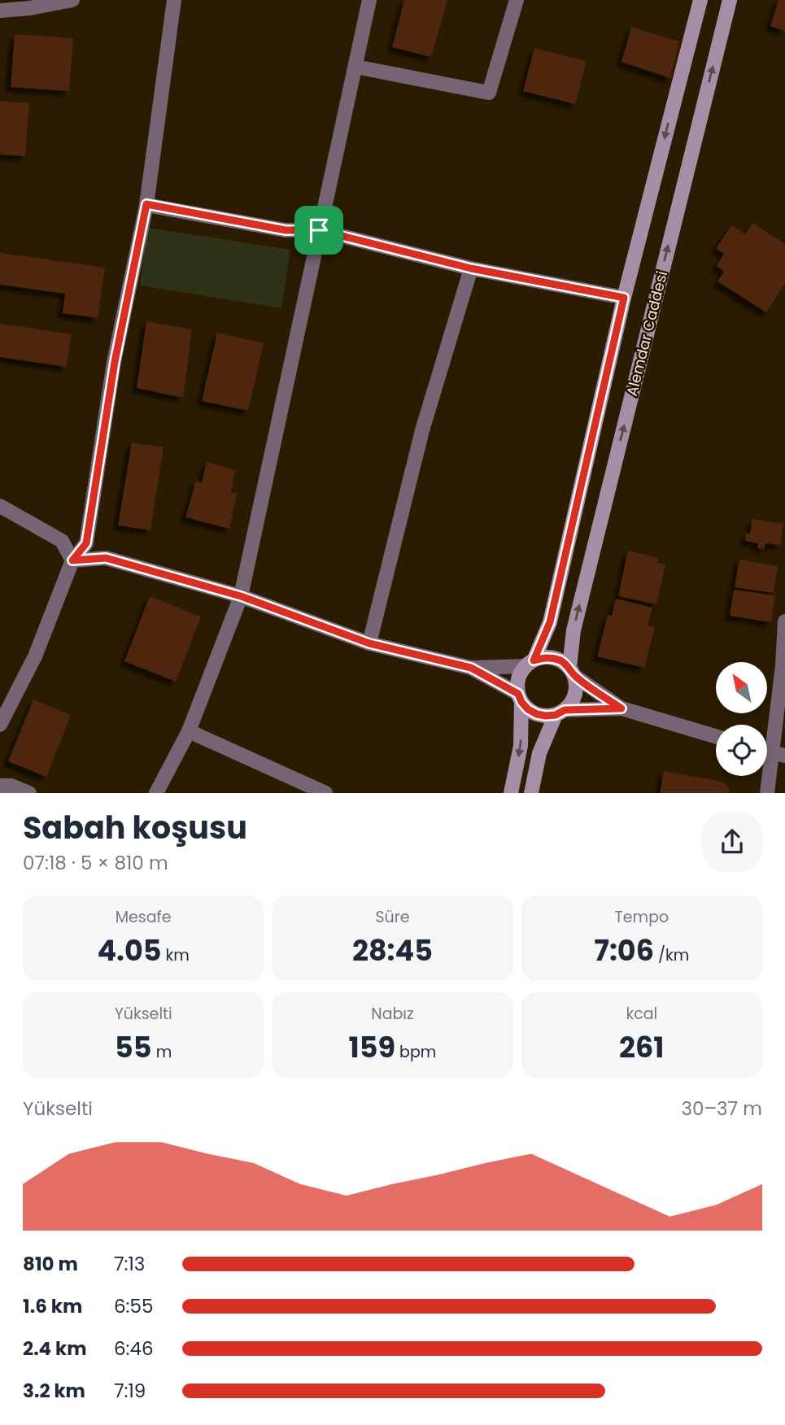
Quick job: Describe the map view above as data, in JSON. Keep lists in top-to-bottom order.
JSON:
{
  "streets": {
    "main road": ["Alemdar Caddesi"]
  },
  "north": "top left",
  "page": {
    "heading": ["Sabah koşusu", "07:18 · 5 × 810 m"],
    "stats": [
      ["Mesafe", "4.05 km"],
      ["Süre", "28:45"],
      ["Tempo", "7:06 /km"],
      ["Yükselti", "55 m"],
      ["Nabız", "159 bpm"],
      ["kcal", "261"]
    ],
    "chart": ["Yükselti", "30–37 m"],
    "list": [
      {
        "name": "810 m",
        "note": "7:13"
      },
      {
        "name": "1.6 km",
        "note": "6:55"
      },
      {
        "name": "2.4 km",
        "note": "6:46"
      },
      {
        "name": "3.2 km",
        "note": "7:19"
      }
    ]
  }
}
